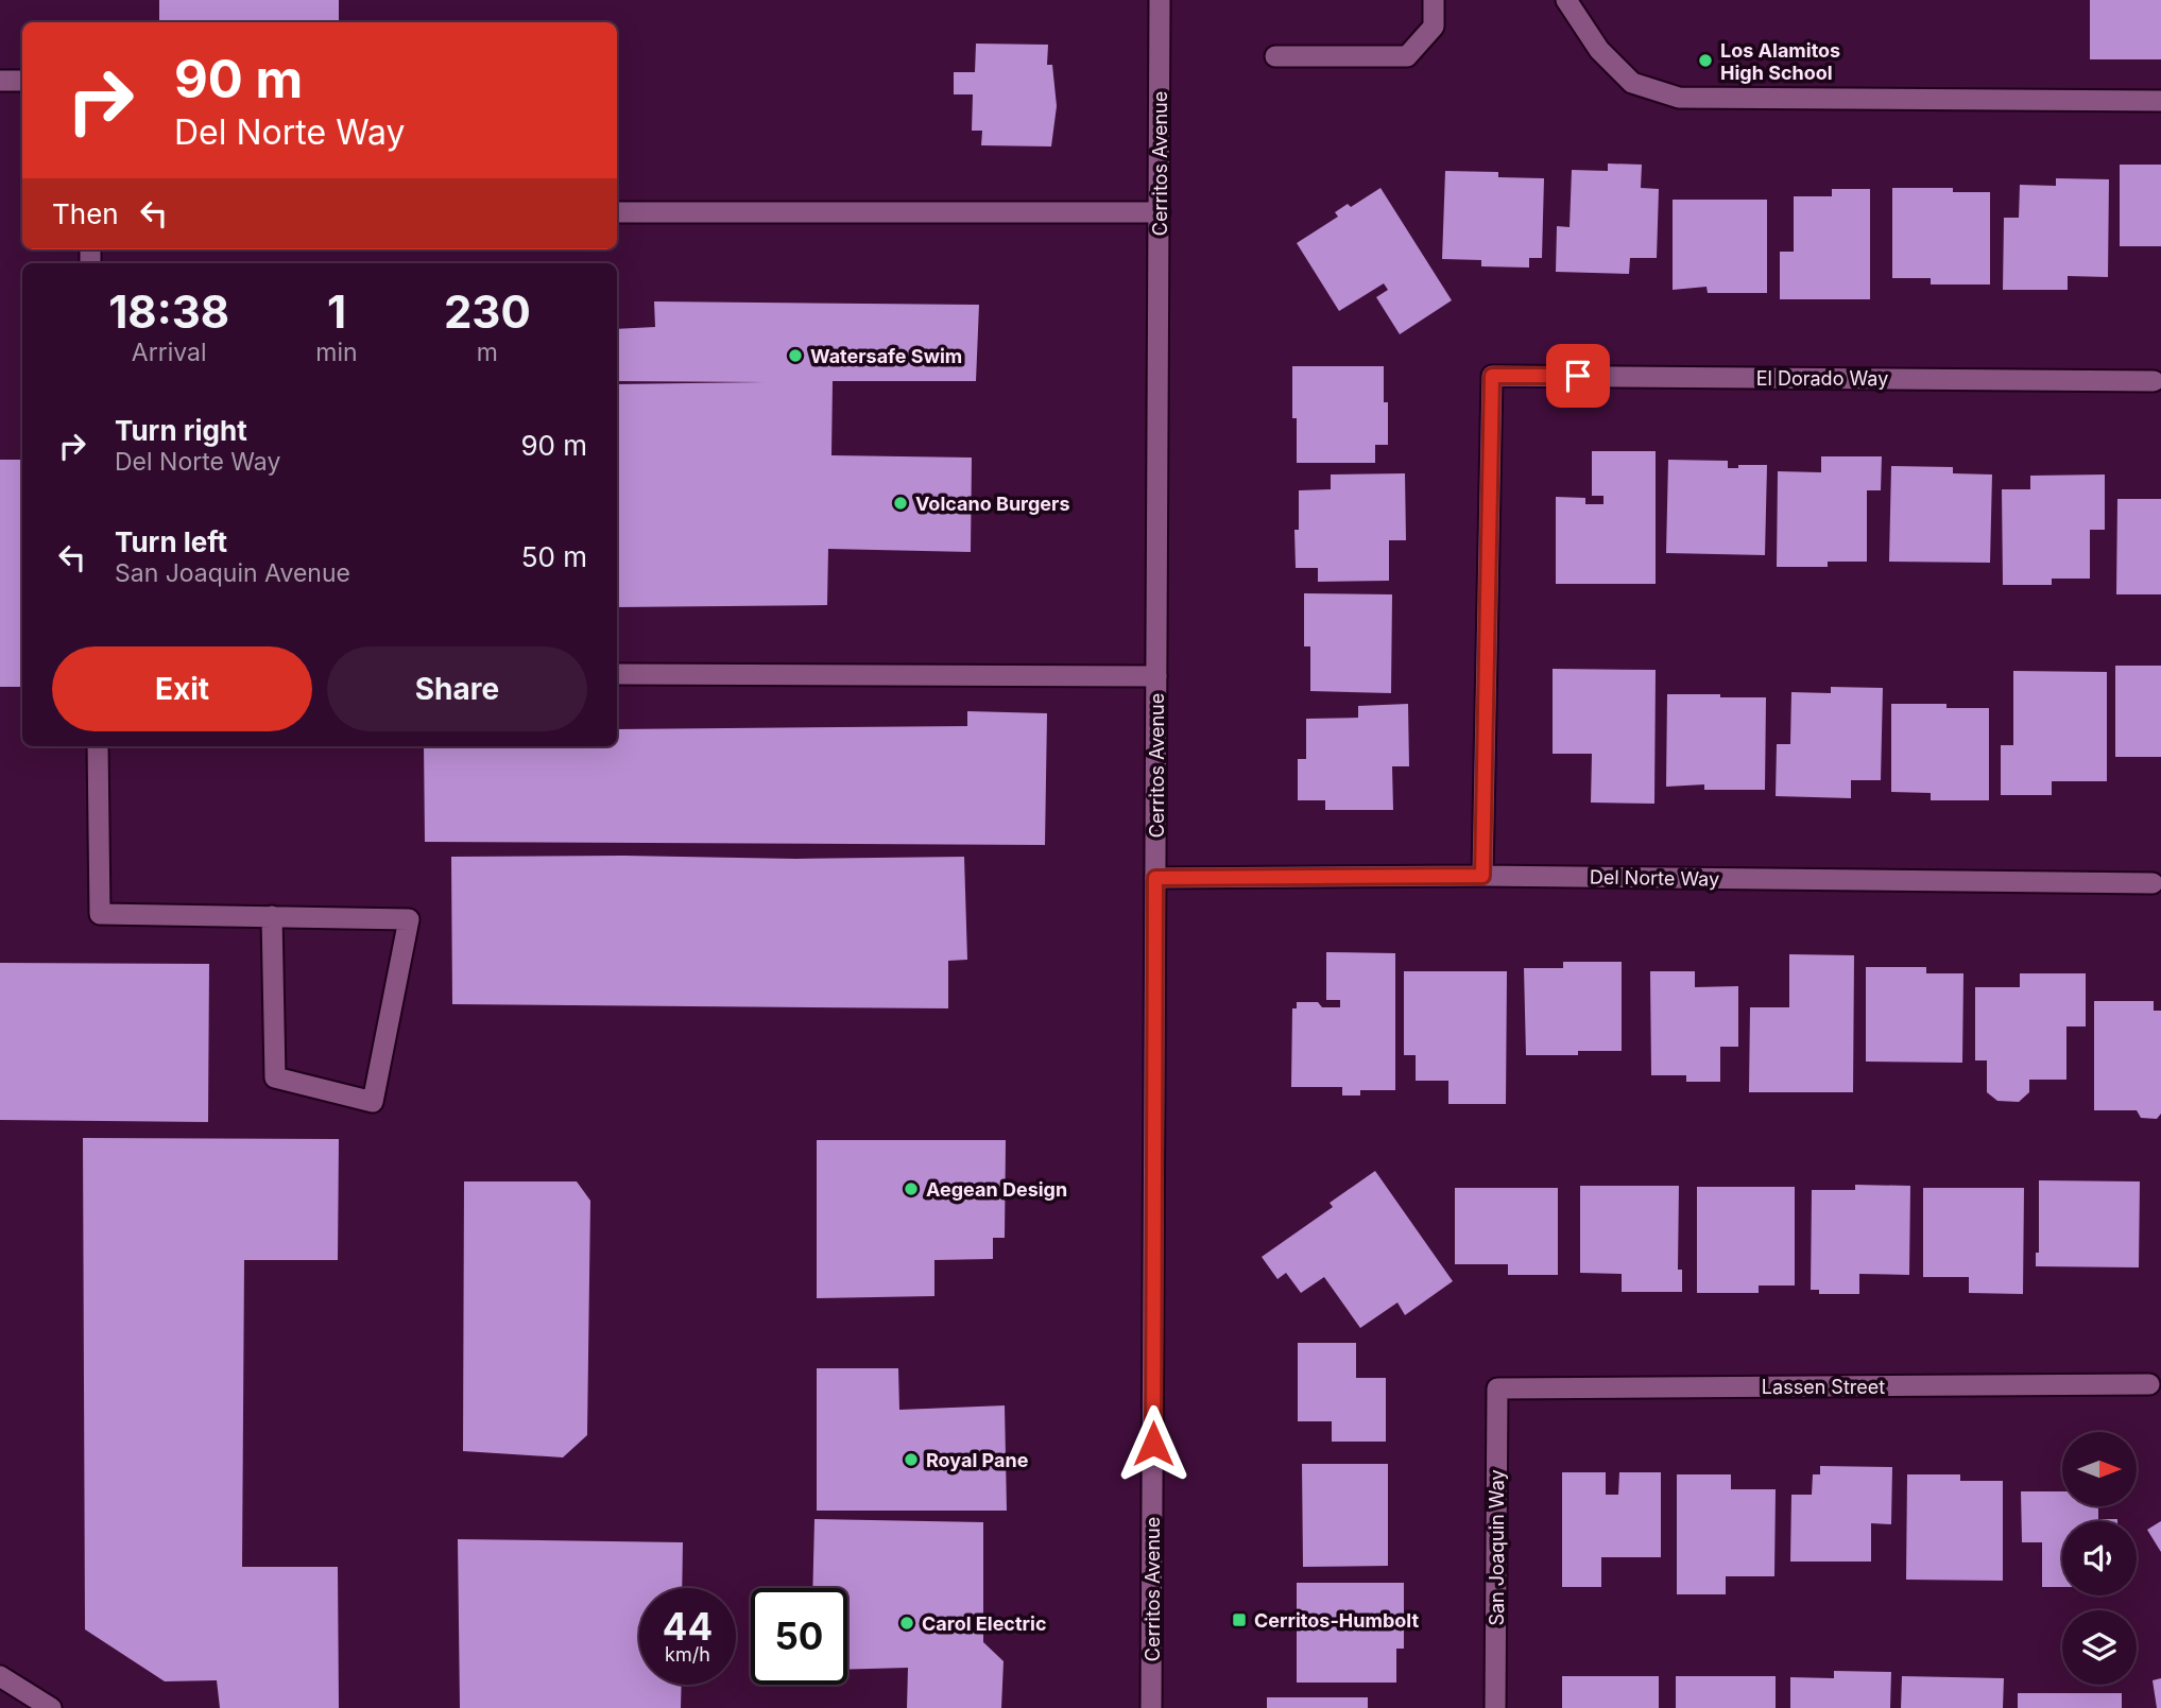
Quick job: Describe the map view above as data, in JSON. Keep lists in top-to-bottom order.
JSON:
{
  "streets": {
    "street": [
      "Cerritos Avenue",
      "El Dorado Way",
      "Del Norte Way",
      "Lassen Street",
      "San Joaquin Way"
    ]
  },
  "crossings": [
    ["Cerritos Avenue", "Del Norte Way"],
    ["El Dorado Way", "Del Norte Way"],
    ["Lassen Street", "San Joaquin Way"]
  ],
  "places": {
    "other": [
      "Los Alamitos High School",
      "Watersafe Swim",
      "Volcano Burgers",
      "Aegean Design",
      "Royal Pane",
      "Carol Electric"
    ],
    "transit": ["Cerritos-Humbolt"]
  },
  "north": "right",
  "page": {
    "turn": ["90 m", "Del Norte Way"],
    "then": "Then",
    "eta": [
      "18:38",
      "Arrival",
      "1",
      "min",
      "230",
      "m"
    ],
    "list": [
      {
        "name": "Turn right",
        "note": "Del Norte Way",
        "value": "90 m"
      },
      {
        "name": "Turn left",
        "note": "San Joaquin Avenue",
        "value": "50 m"
      }
    ],
    "buttons": ["Exit", "Share"],
    "speed": "44 km/h",
    "limit": "50"
  }
}
